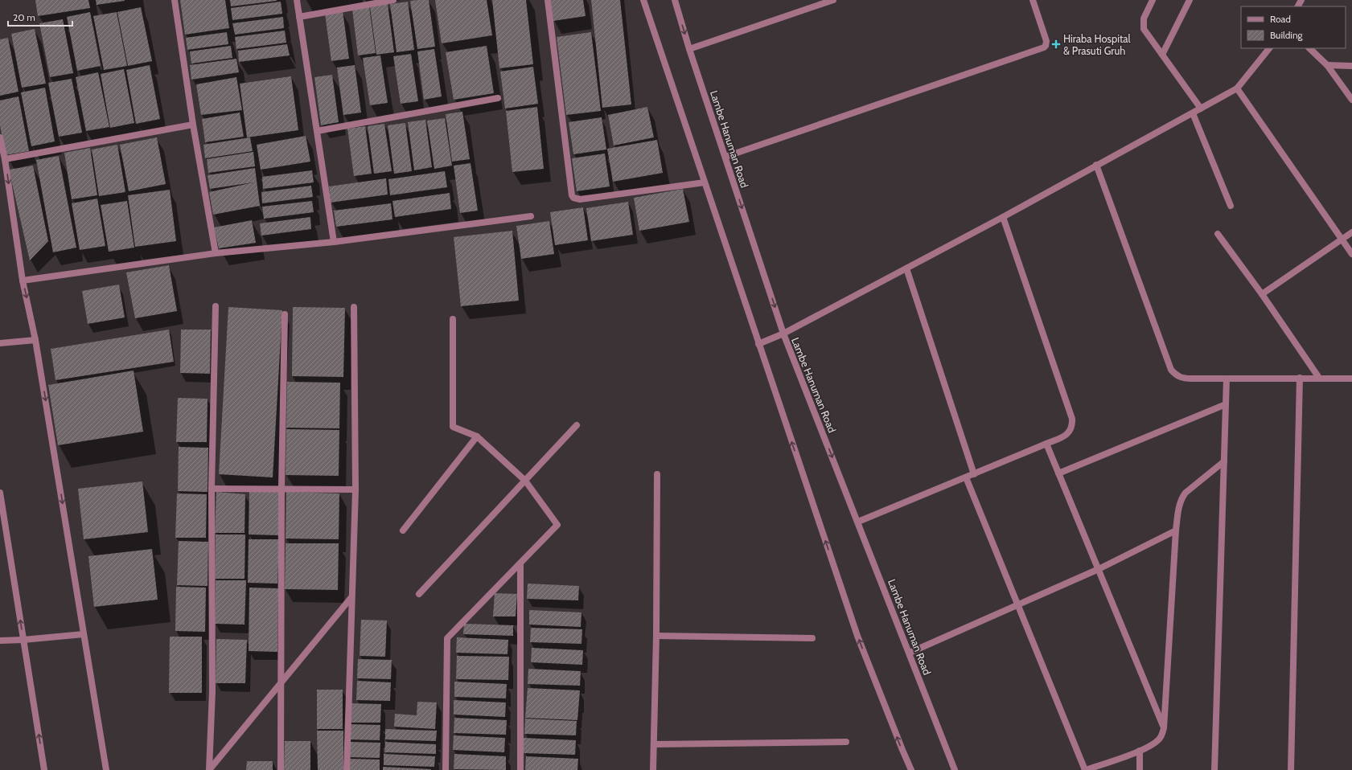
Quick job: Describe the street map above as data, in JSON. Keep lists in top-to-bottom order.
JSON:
{
  "streets": {
    "street": ["Lambe Hanuman Road"]
  },
  "places": {
    "health": ["Hiraba Hospital & Prasuti Gruh"]
  },
  "legend": ["Road", "Building"],
  "scale_bar": "20 m"
}
